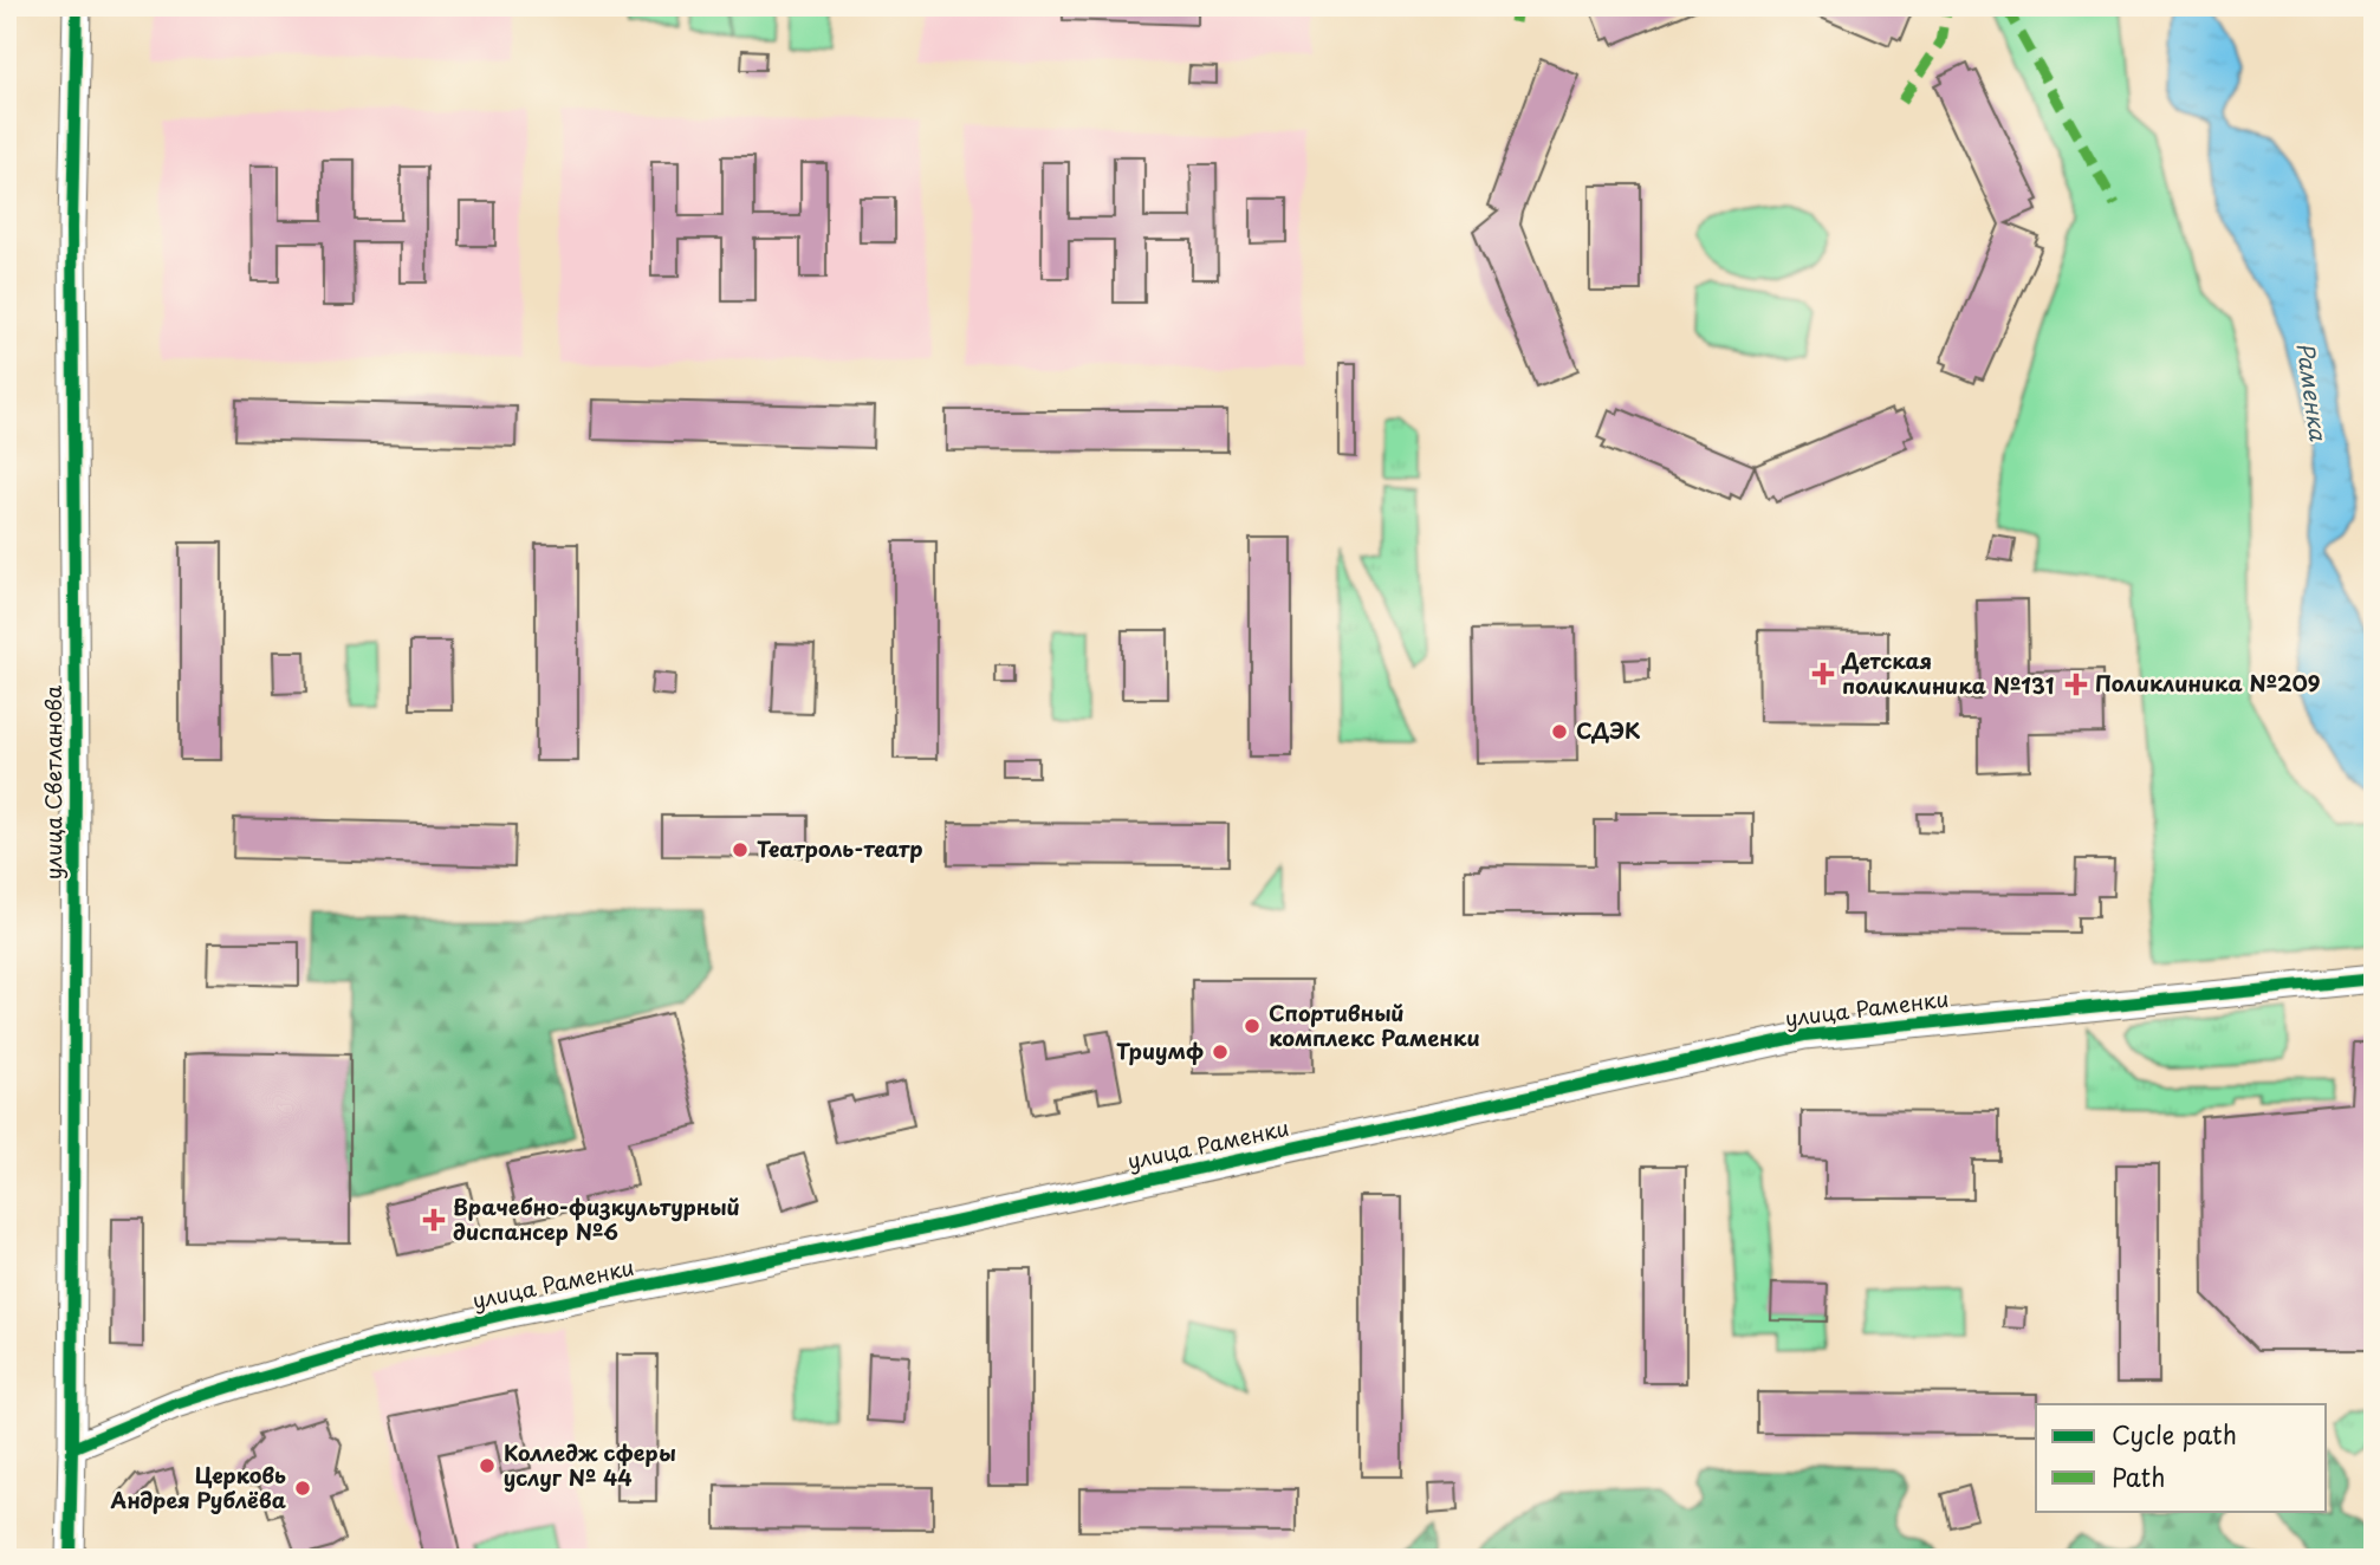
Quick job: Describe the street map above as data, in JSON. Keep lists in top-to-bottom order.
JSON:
{
  "streets": {
    "street": ["улица Светланова", "улица Раменки"]
  },
  "crossings": [
    ["улица Светланова", "улица Раменки"]
  ],
  "water": ["Раменка"],
  "places": {
    "health": ["Детская поликлиника №131", "Поликлиника №209", "Врачебно-физкультурный диспансер №6"],
    "other": [
      "СДЭК",
      "Театроль-театр",
      "Спортивный комплекс Раменки",
      "Триумф",
      "Колледж сферы услуг № 44",
      "Церковь Андрея Рублёва"
    ]
  },
  "legend": ["Cycle path", "Path"]
}
